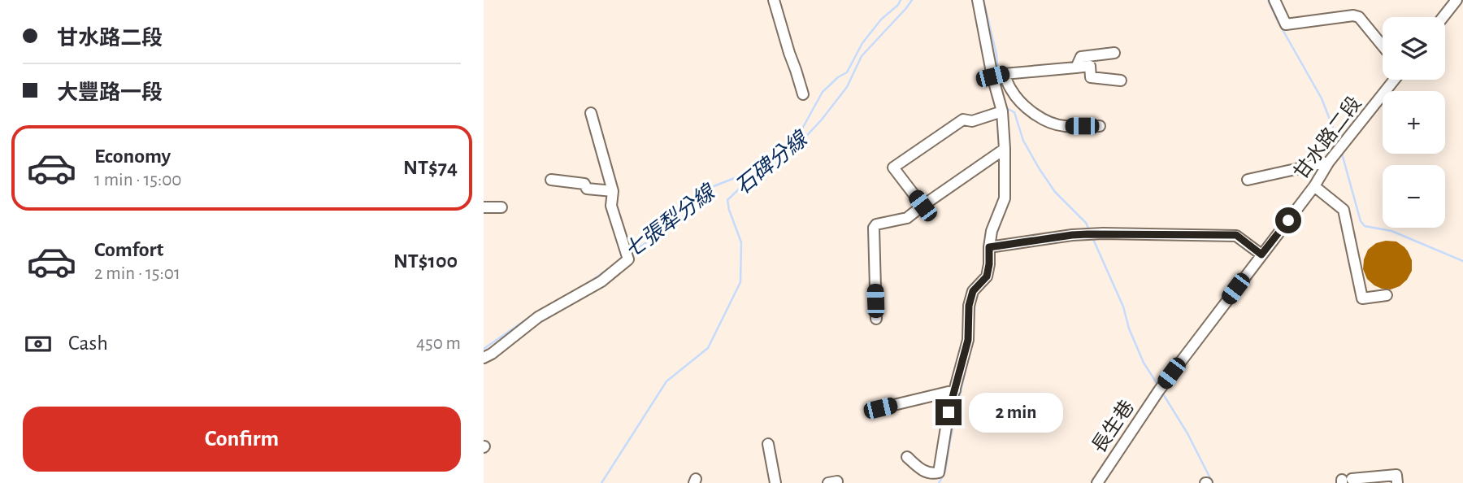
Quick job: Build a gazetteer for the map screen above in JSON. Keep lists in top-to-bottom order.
{
  "streets": {
    "street": ["甘水路二段", "長生巷"]
  },
  "crossings": [
    ["甘水路二段", "長生巷"]
  ],
  "water": ["石碑分線", "七張犁分線"],
  "page": {
    "banner": ["甘水路二段", "大豐路一段"],
    "map_buttons": ["+", "−"],
    "list": [
      {
        "name": "Economy",
        "note": "1 min · 15:00",
        "value": "NT$74"
      },
      {
        "name": "Comfort",
        "note": "2 min · 15:01",
        "value": "NT$100"
      }
    ],
    "pay": ["Cash", "450 m"],
    "bubble": "2 min",
    "buttons": "Confirm"
  }
}
